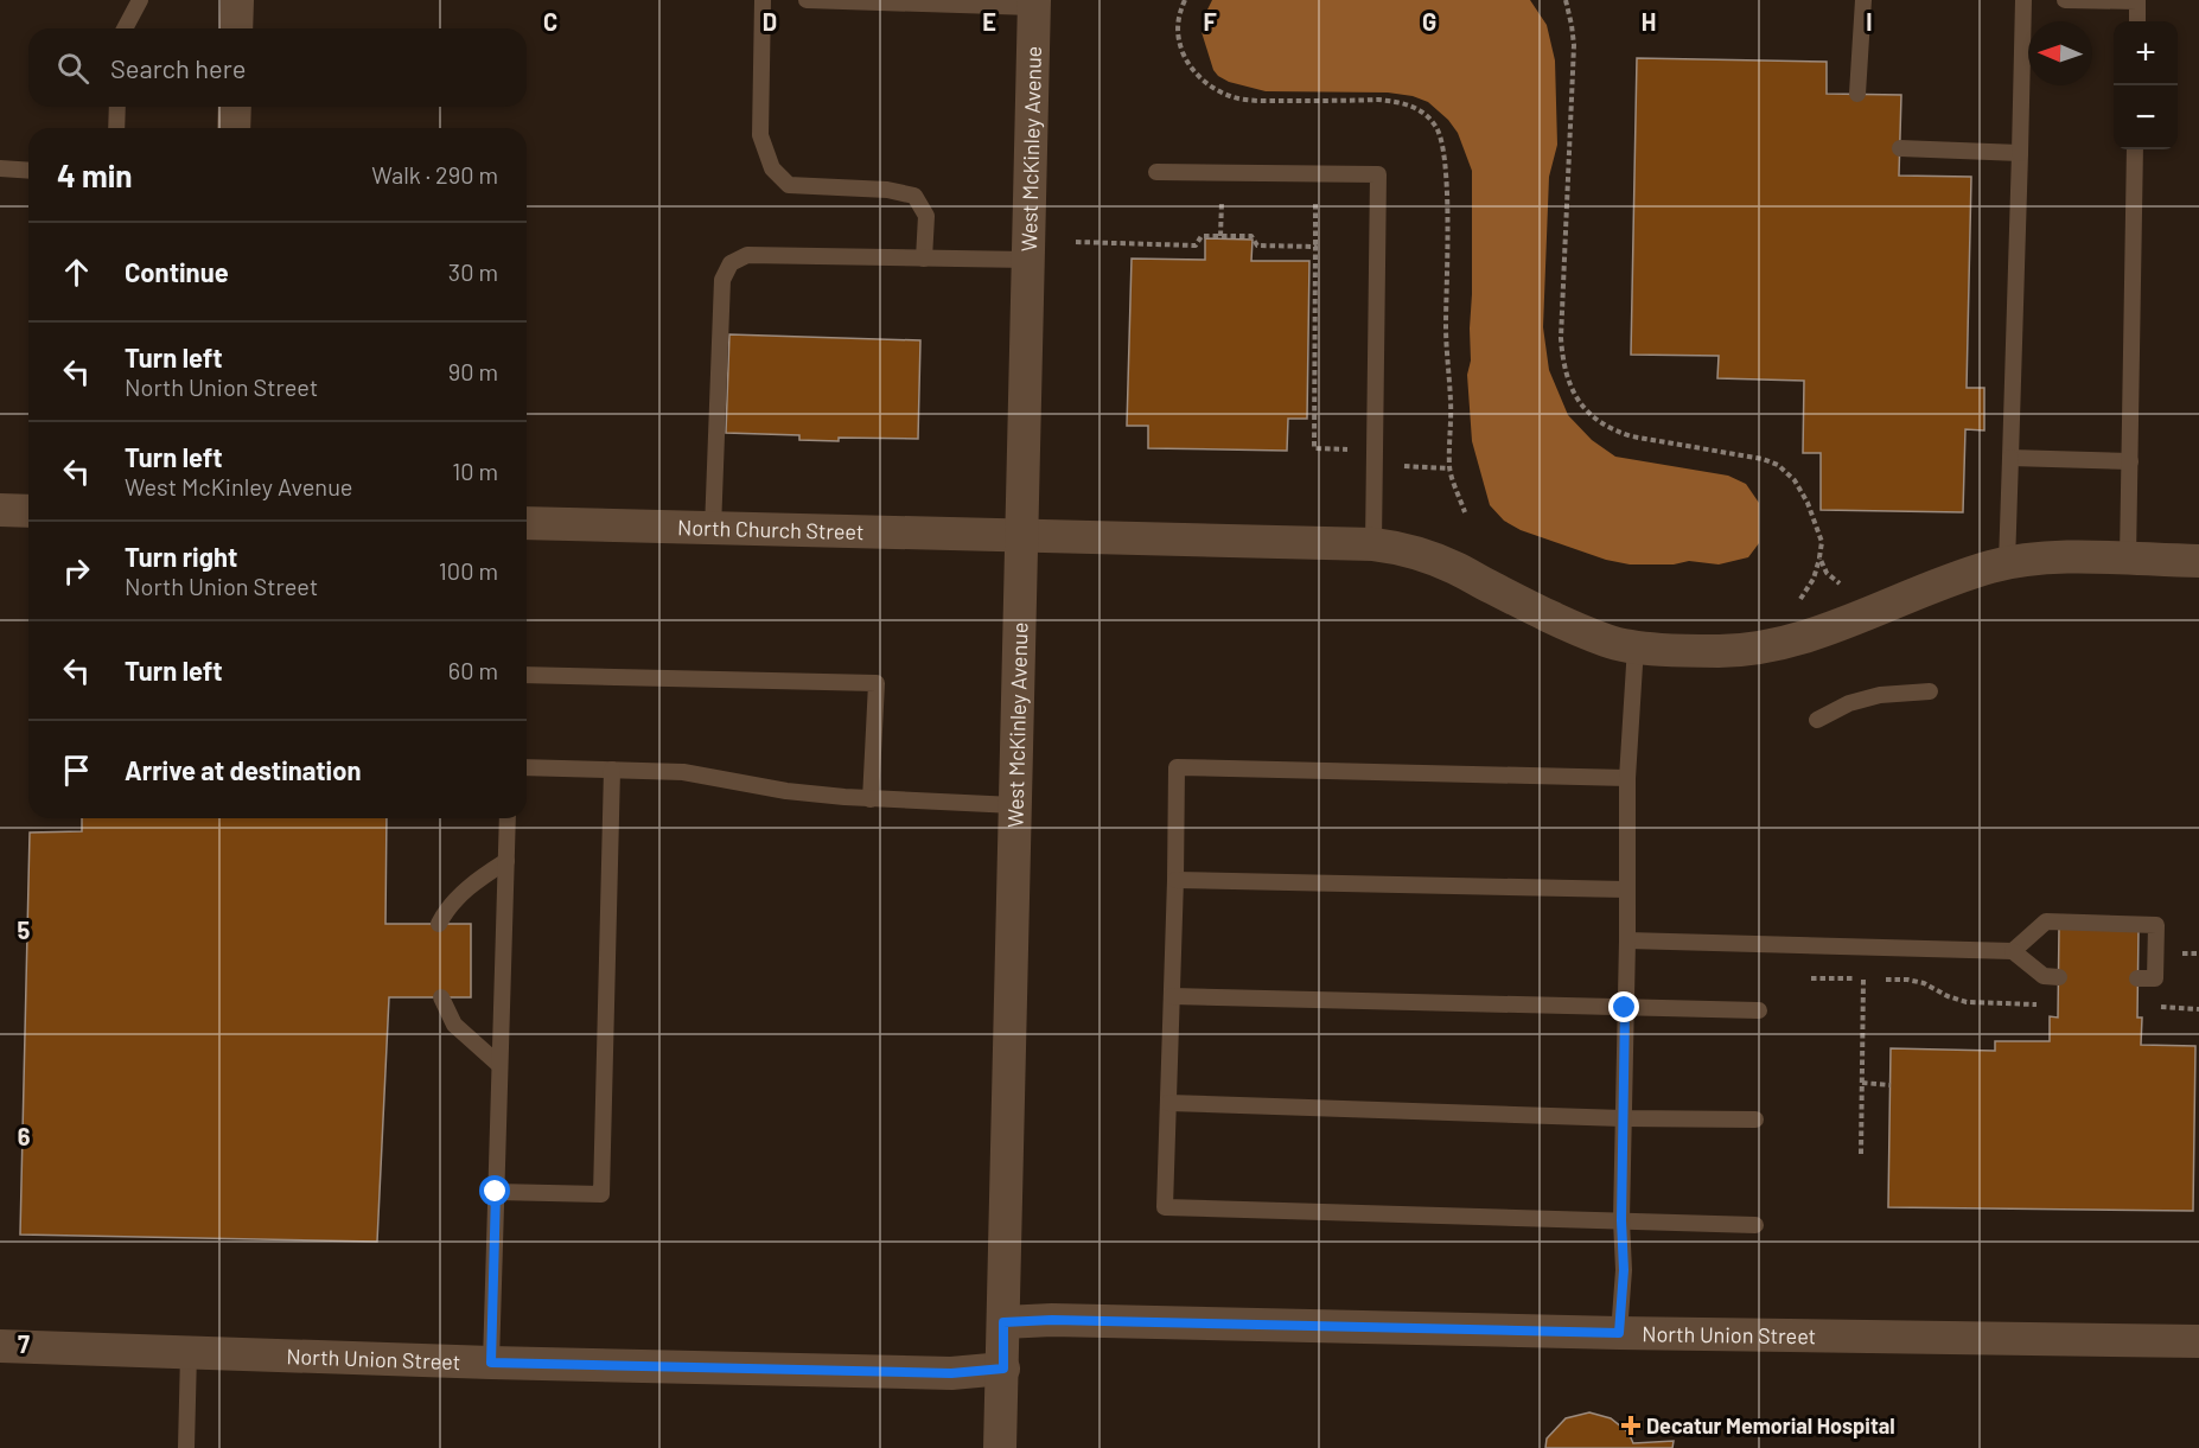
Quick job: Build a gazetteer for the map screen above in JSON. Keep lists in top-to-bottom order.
{
  "streets": {
    "street": ["West McKinley Avenue", "North Church Street", "North Union Street"]
  },
  "crossings": [
    ["West McKinley Avenue", "North Church Street"],
    ["West McKinley Avenue", "North Union Street"]
  ],
  "places": {
    "health": ["Decatur Memorial Hospital"]
  },
  "north": "left",
  "page": {
    "map_buttons": ["+", "−"],
    "search": "Search here",
    "heading": ["4 min", "Walk · 290 m"],
    "list": [
      ["Continue", "30 m"],
      ["Turn left", "North Union Street", "90 m"],
      ["Turn left", "West McKinley Avenue", "10 m"],
      ["Turn right", "North Union Street", "100 m"],
      ["Turn left", "60 m"],
      "Arrive at destination"
    ]
  },
  "grid": {
    "columns": [
      "C",
      "D",
      "E",
      "F",
      "G",
      "H",
      "I"
    ],
    "rows": ["5", "6", "7"]
  }
}
